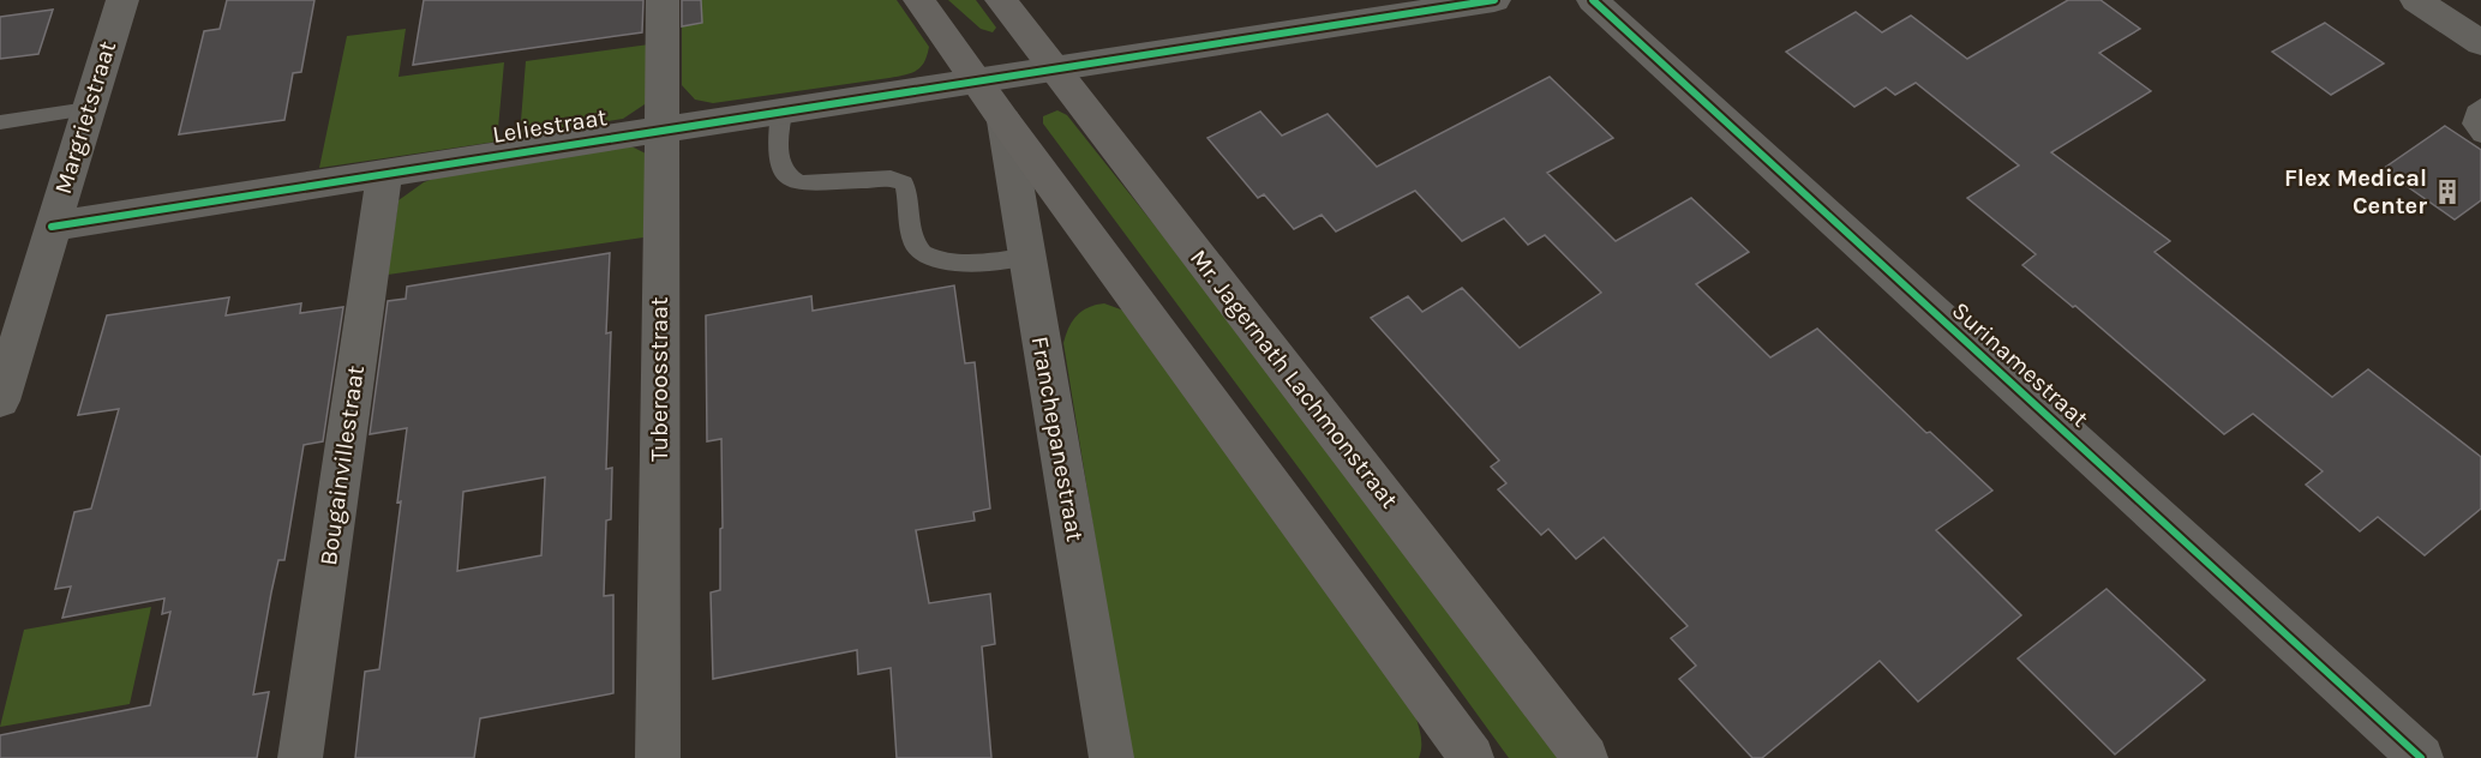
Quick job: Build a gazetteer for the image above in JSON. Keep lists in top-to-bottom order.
{
  "streets": {
    "main road": ["Mr. Jagernath Lachmonstraat"],
    "street": [
      "Margrietstraat",
      "Leliestraat",
      "Surinamestraat",
      "Tuberoosstraat",
      "Franchepanestraat",
      "Bougainvillestraat"
    ]
  },
  "crossings": [
    ["Margrietstraat", "Leliestraat"],
    ["Leliestraat", "Tuberoosstraat"],
    ["Leliestraat", "Mr. Jagernath Lachmonstraat"],
    ["Leliestraat", "Bougainvillestraat"]
  ],
  "places": {
    "building": ["Flex Medical Center"]
  }
}
